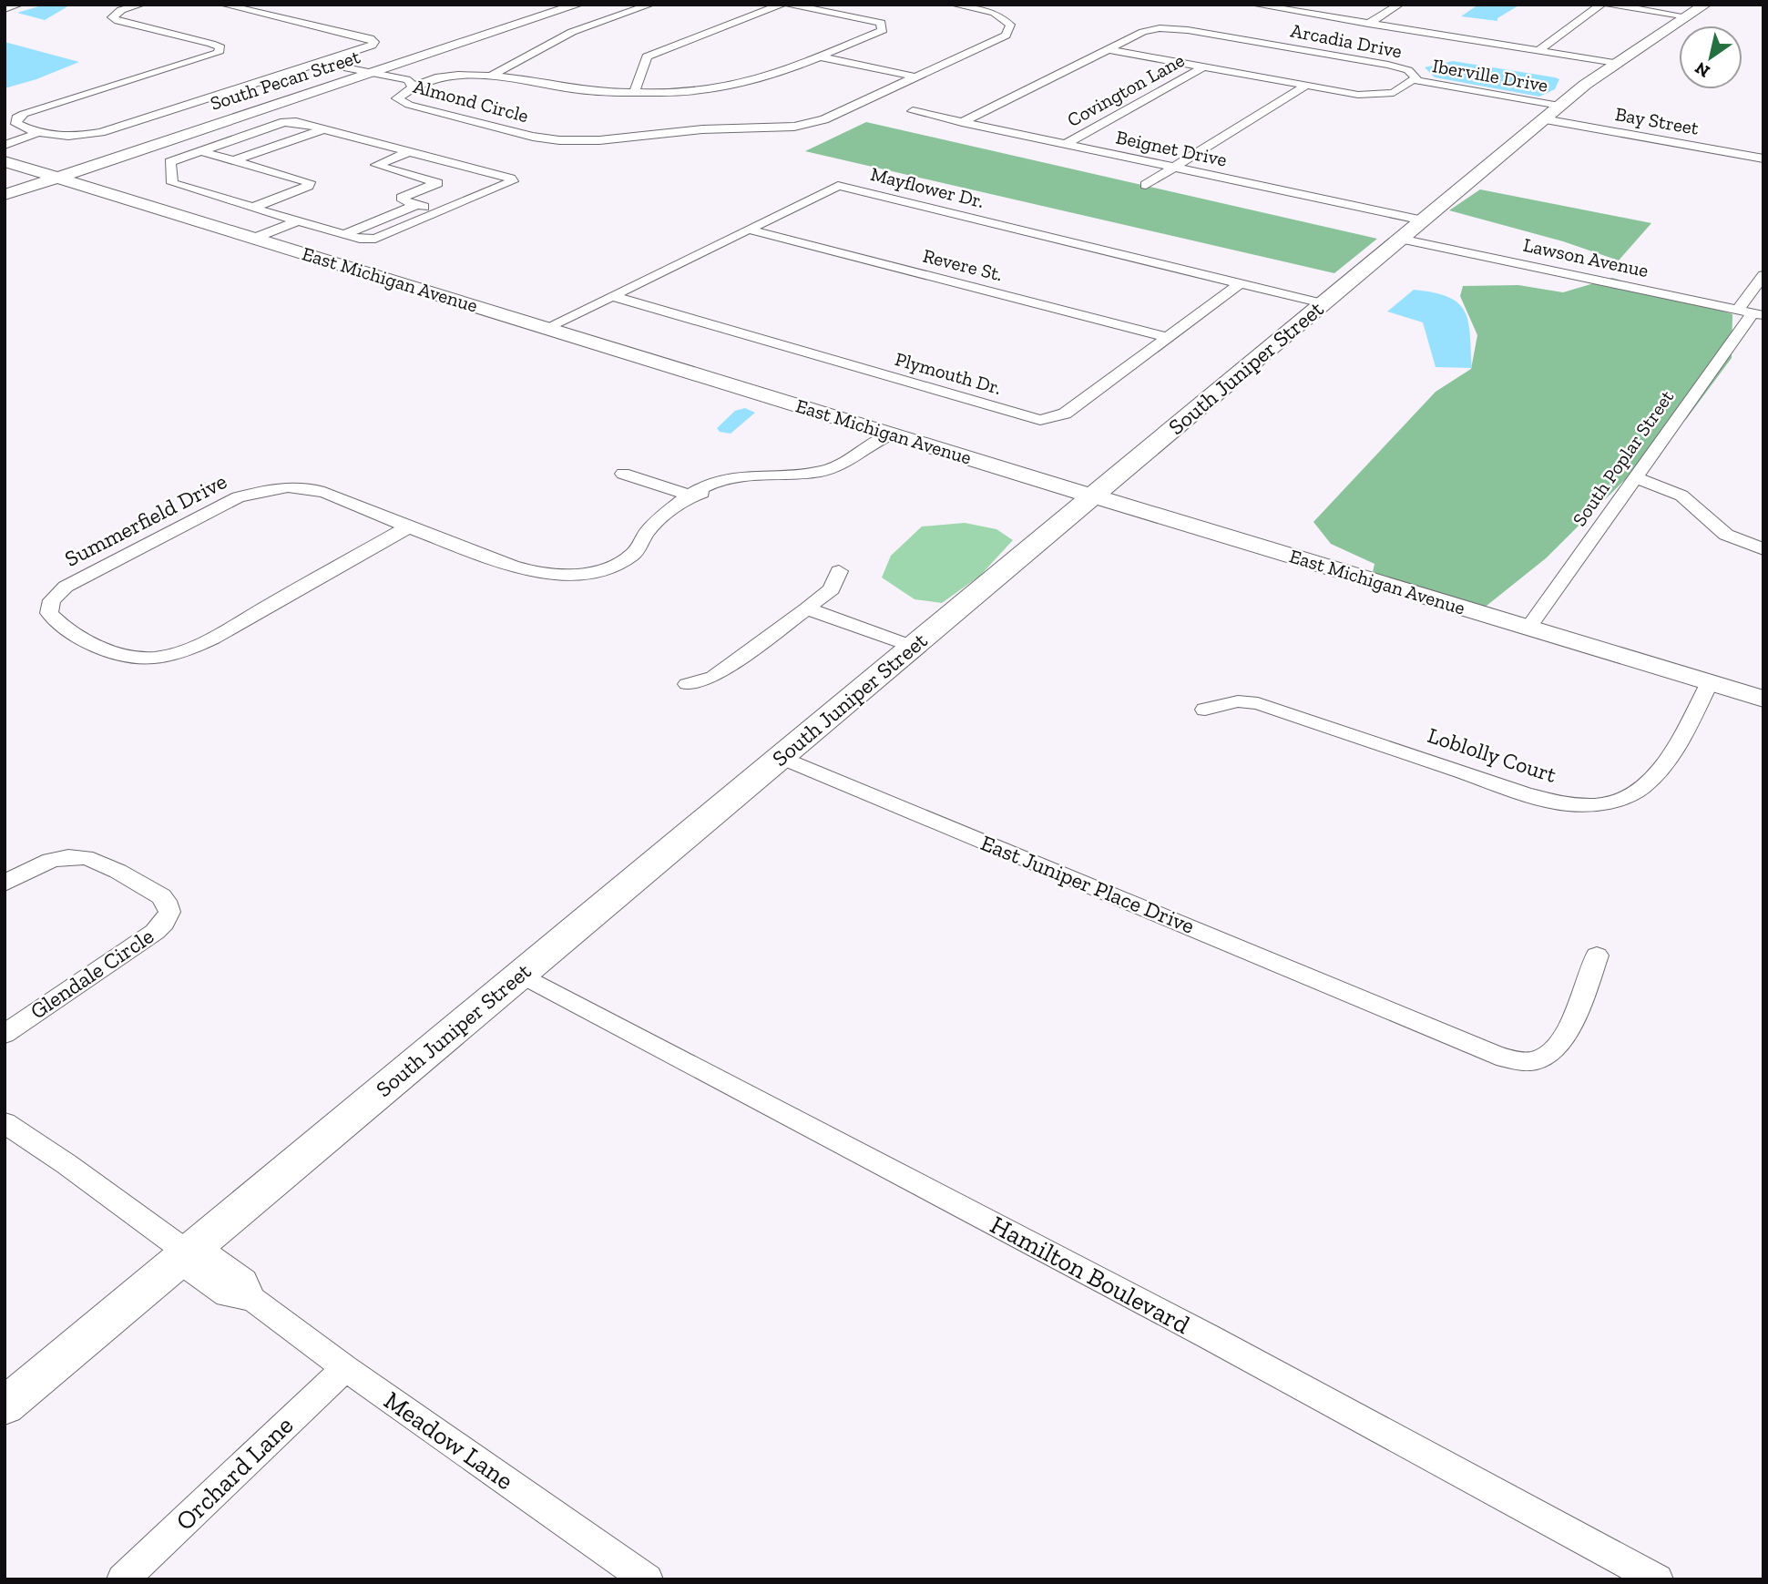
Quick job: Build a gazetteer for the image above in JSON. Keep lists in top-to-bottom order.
{
  "streets": {
    "street": [
      "Arcadia Drive",
      "Iberville Drive",
      "South Pecan Street",
      "Covington Lane",
      "Almond Circle",
      "Bay Street",
      "Beignet Drive",
      "Mayflower Dr.",
      "Lawson Avenue",
      "Revere St.",
      "East Michigan Avenue",
      "South Juniper Street",
      "Plymouth Dr.",
      "South Poplar Street",
      "Summerfield Drive",
      "Loblolly Court",
      "East Juniper Place Drive",
      "Glendale Circle",
      "Hamilton Boulevard",
      "Meadow Lane",
      "Orchard Lane"
    ]
  },
  "crossings": [
    ["Arcadia Drive", "Iberville Drive"],
    ["Arcadia Drive", "Covington Lane"],
    ["Arcadia Drive", "Beignet Drive"],
    ["Iberville Drive", "Bay Street"],
    ["Iberville Drive", "South Juniper Street"],
    ["South Pecan Street", "East Michigan Avenue"],
    ["Covington Lane", "Beignet Drive"],
    ["Bay Street", "South Juniper Street"],
    ["Beignet Drive", "South Juniper Street"],
    ["Mayflower Dr.", "Revere St."],
    ["Mayflower Dr.", "East Michigan Avenue"],
    ["Mayflower Dr.", "South Juniper Street"],
    ["Mayflower Dr.", "Plymouth Dr."],
    ["Lawson Avenue", "South Juniper Street"],
    ["Lawson Avenue", "South Poplar Street"],
    ["Revere St.", "Plymouth Dr."],
    ["East Michigan Avenue", "South Juniper Street"],
    ["East Michigan Avenue", "South Poplar Street"],
    ["East Michigan Avenue", "Summerfield Drive"],
    ["East Michigan Avenue", "Loblolly Court"],
    ["South Juniper Street", "East Juniper Place Drive"],
    ["South Juniper Street", "Hamilton Boulevard"],
    ["South Juniper Street", "Meadow Lane"],
    ["Meadow Lane", "Orchard Lane"]
  ],
  "north": "bottom left"
}
